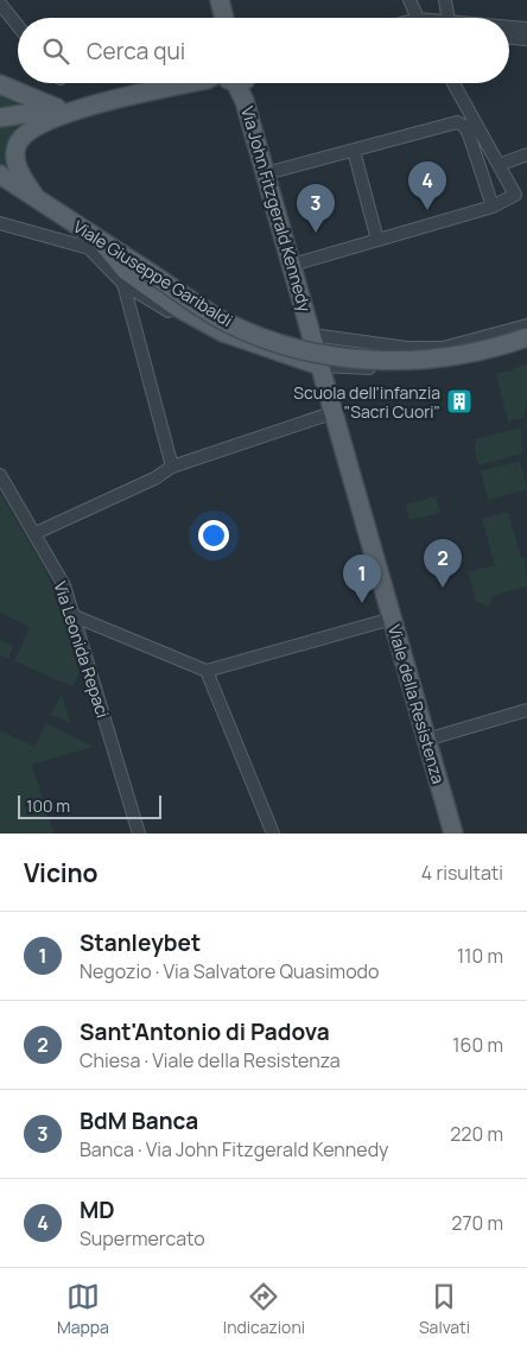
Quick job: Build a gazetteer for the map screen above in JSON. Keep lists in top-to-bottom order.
{
  "streets": {
    "main road": ["Via John Fitzgerald Kennedy", "Viale Giuseppe Garibaldi", "Viale della Resistenza"],
    "street": ["Via Leonida Repaci"]
  },
  "crossings": [
    ["Via John Fitzgerald Kennedy", "Viale della Resistenza"]
  ],
  "places": {
    "building": ["Scuola dell'infanzia \"Sacri Cuori\""]
  },
  "scale_bar": "100 m",
  "page": {
    "search": "Cerca qui",
    "pins": [
      "4",
      "3",
      "2",
      "1"
    ],
    "scale": "100 m",
    "heading": ["Vicino", "4 risultati"],
    "list": [
      {
        "mark": "1",
        "name": "Stanleybet",
        "note": "Negozio · Via Salvatore Quasimodo",
        "value": "110 m"
      },
      {
        "mark": "2",
        "name": "Sant'Antonio di Padova",
        "note": "Chiesa · Viale della Resistenza",
        "value": "160 m"
      },
      {
        "mark": "3",
        "name": "BdM Banca",
        "note": "Banca · Via John Fitzgerald Kennedy",
        "value": "220 m"
      },
      {
        "mark": "4",
        "name": "MD",
        "note": "Supermercato",
        "value": "270 m"
      }
    ],
    "nav": ["Mappa", "Indicazioni", "Salvati"]
  }
}
